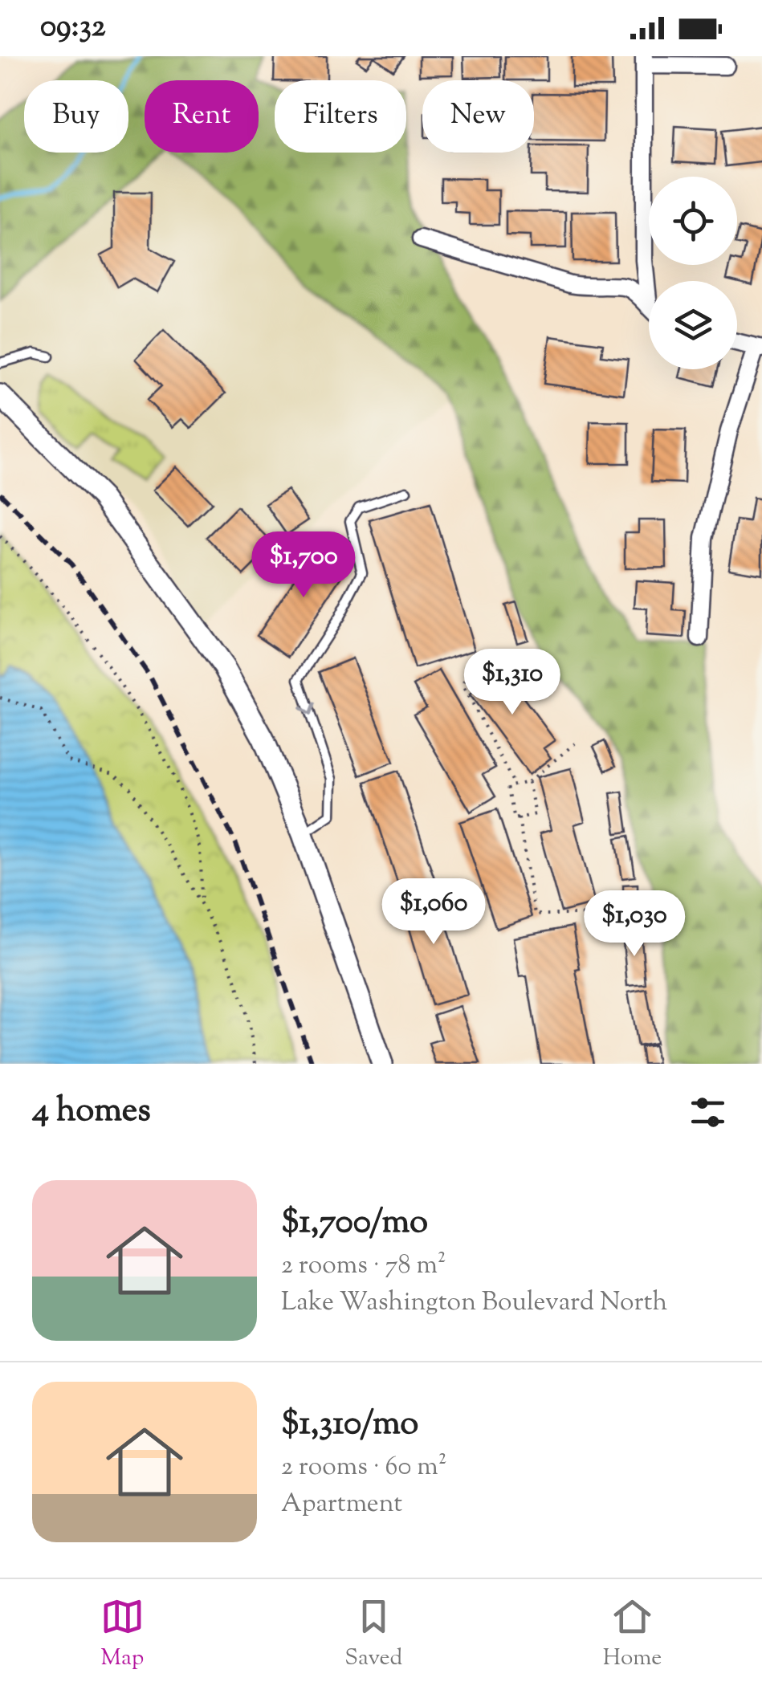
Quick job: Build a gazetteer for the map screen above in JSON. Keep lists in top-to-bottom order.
{
  "page": {
    "status": "09:32",
    "chip": [
      "Buy",
      "Rent",
      "Filters",
      "New"
    ],
    "price": [
      "$1,700",
      "$1,310",
      "$1,060",
      "$1,030"
    ],
    "heading": "4 homes",
    "list": [
      {
        "name": "$1,700/mo",
        "note": "2 rooms · 78 m² · Lake Washington Boulevard North"
      },
      {
        "name": "$1,310/mo",
        "note": "2 rooms · 60 m² · Apartment"
      }
    ],
    "tabs": ["Map", "Saved", "Home"]
  }
}
